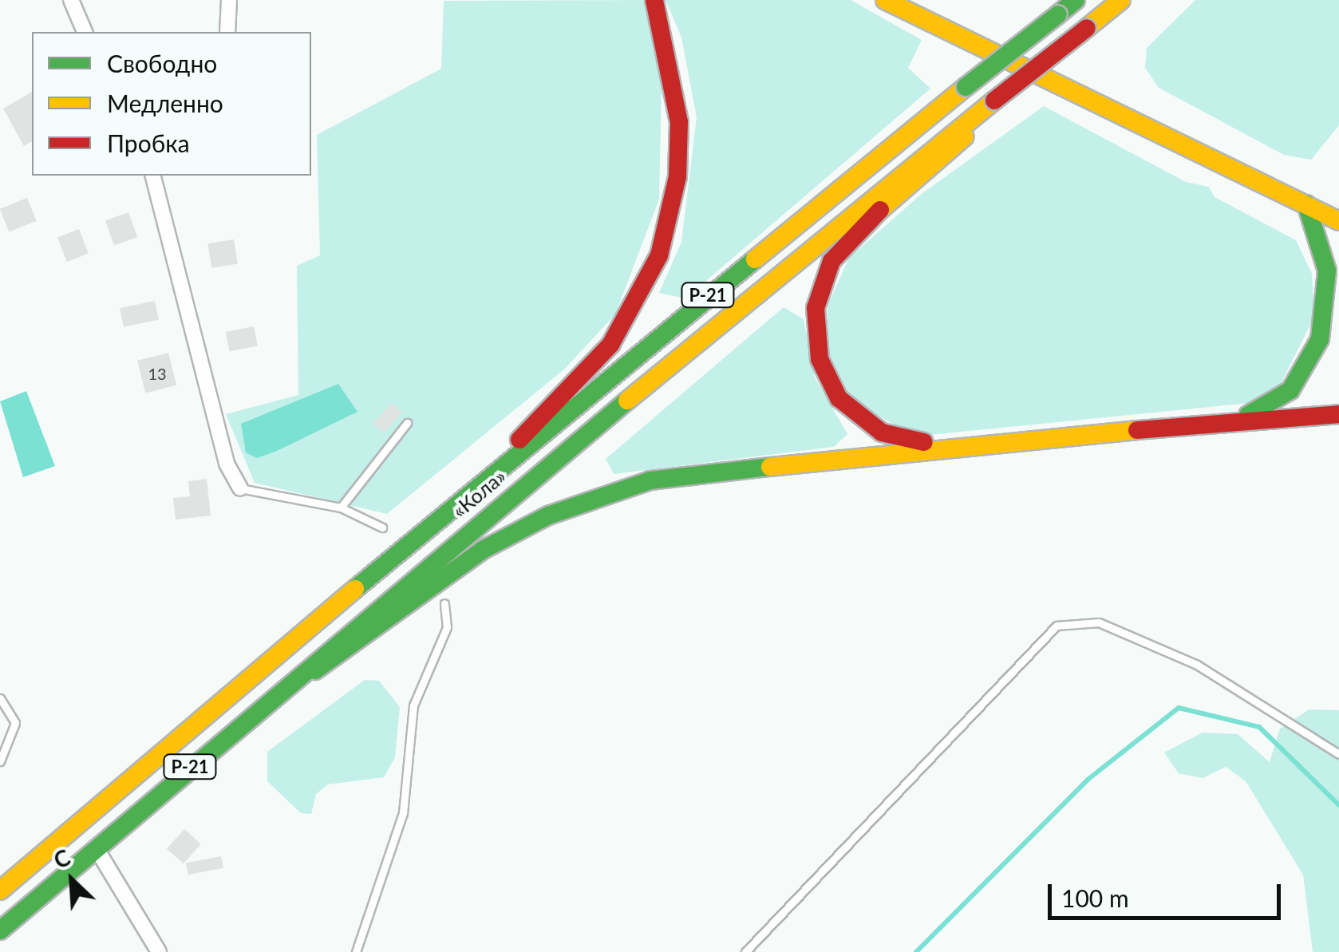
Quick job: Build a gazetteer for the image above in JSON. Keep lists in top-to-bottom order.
{
  "streets": {
    "main road": ["Р-21", "«Кола»"]
  },
  "crossings": [
    ["Р-21", "«Кола»"]
  ],
  "house_numbers": ["13"],
  "legend": ["Свободно", "Медленно", "Пробка"],
  "scale_bar": "100 m",
  "north": "top left"
}
